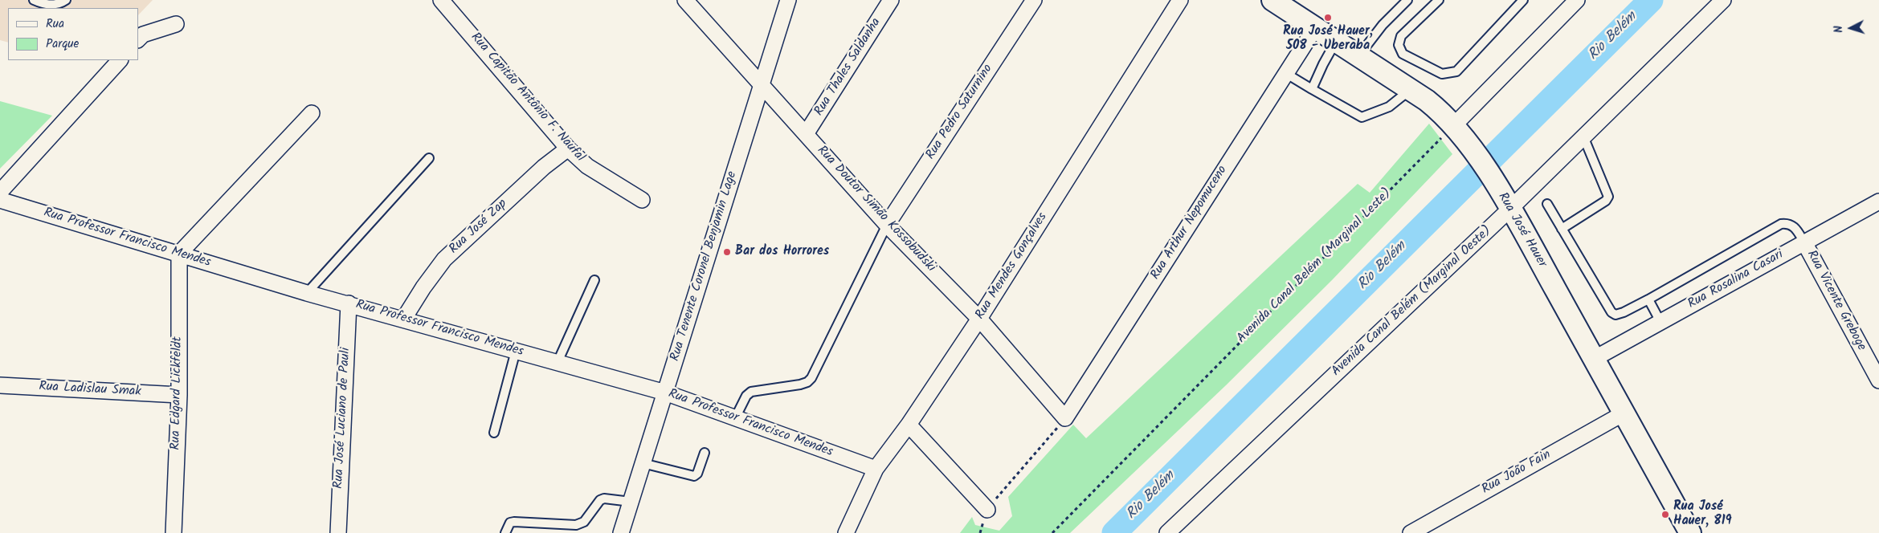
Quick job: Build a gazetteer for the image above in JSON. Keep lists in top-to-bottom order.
{
  "streets": {
    "main road": ["Rua José Hauer"],
    "street": [
      "Rua Thales Saldanha",
      "Rua Capitão Antônio F. Naufal",
      "Rua Pedro Saturnino",
      "Rua Doutor Simão Kossobudski",
      "Rua Arthur Nepomuceno",
      "Rua José Zap",
      "Rua Professor Francisco Mendes",
      "Rua Tenente Coronel Benjamin Lage",
      "Rua Mendes Gonçalves",
      "Rua Rosalina Casari",
      "Rua Vicente Greboge",
      "Avenida Canal Belém (Marginal Oeste)",
      "Rua Ladislau Smak",
      "Rua Edgard Lickfeldt",
      "Rua José Luciano de Pauli",
      "Rua João Fain"
    ],
    "path": ["Avenida Canal Belém (Marginal Leste)"]
  },
  "crossings": [
    ["Rua Thales Saldanha", "Rua Doutor Simão Kossobudski"],
    ["Rua Capitão Antônio F. Naufal", "Rua José Zap"],
    ["Rua Pedro Saturnino", "Rua Doutor Simão Kossobudski"],
    ["Rua Doutor Simão Kossobudski", "Rua Arthur Nepomuceno"],
    ["Rua Doutor Simão Kossobudski", "Rua Tenente Coronel Benjamin Lage"],
    ["Rua Doutor Simão Kossobudski", "Rua Mendes Gonçalves"],
    ["Rua Arthur Nepomuceno", "Rua José Hauer"],
    ["Rua José Zap", "Rua Professor Francisco Mendes"],
    ["Rua José Hauer", "Avenida Canal Belém (Marginal Leste)"],
    ["Rua José Hauer", "Rua Rosalina Casari"],
    ["Rua José Hauer", "Avenida Canal Belém (Marginal Oeste)"],
    ["Rua José Hauer", "Rua João Fain"],
    ["Rua Professor Francisco Mendes", "Rua Tenente Coronel Benjamin Lage"],
    ["Rua Professor Francisco Mendes", "Rua Mendes Gonçalves"],
    ["Rua Professor Francisco Mendes", "Rua Edgard Lickfeldt"],
    ["Rua Professor Francisco Mendes", "Rua José Luciano de Pauli"],
    ["Rua Rosalina Casari", "Rua Vicente Greboge"],
    ["Rua Ladislau Smak", "Rua Edgard Lickfeldt"]
  ],
  "water": ["Rio Belém"],
  "places": ["Rua José Hauer, 508 - Uberaba", "Bar dos Horrores", "Rua José Hauer, 819"],
  "legend": ["Rua", "Parque"],
  "north": "left"
}
